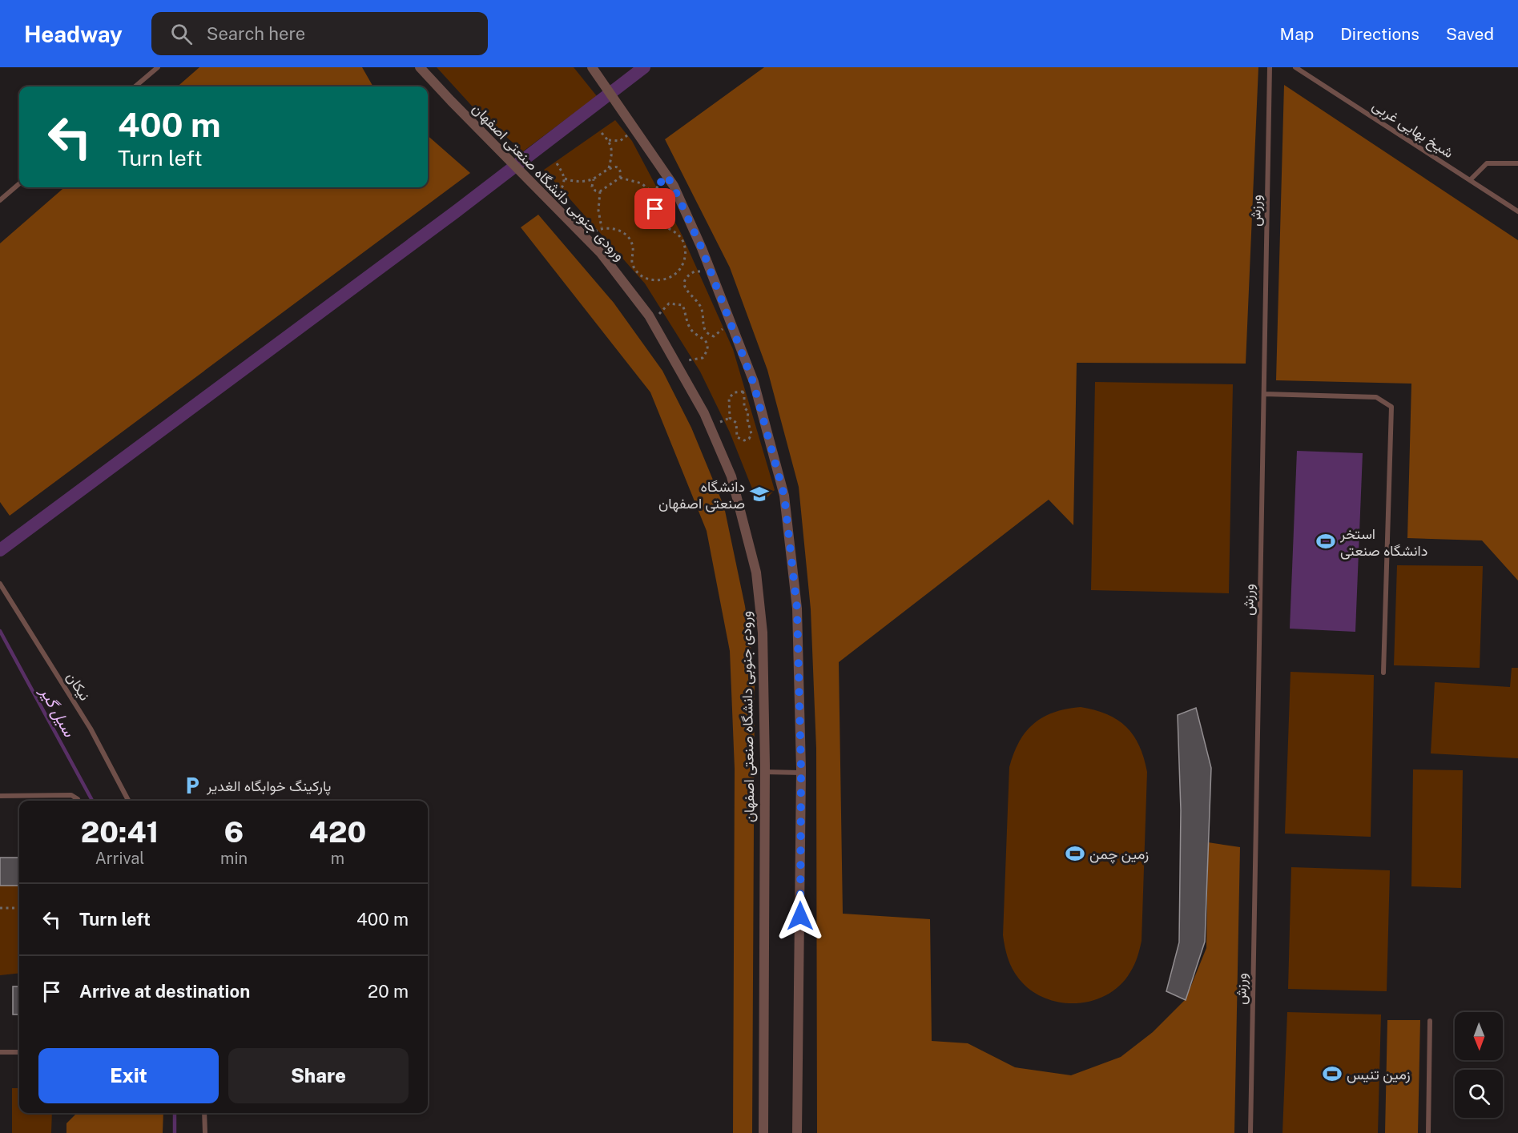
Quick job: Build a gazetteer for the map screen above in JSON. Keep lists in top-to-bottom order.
{
  "streets": {
    "street": ["ورودی جنوبی دانشگاه صنعتی اصفهان"],
    "lane": ["شیخ بهایی غربی", "ورزش", "نیکان"]
  },
  "water": ["سیل گیر"],
  "places": {
    "school or university": ["دانشگاه صنعتی اصفهان"],
    "sports": ["استخر دانشگاه صنعتی", "زمین چمن", "زمین تنیس"],
    "parking": ["پارکینگ خوابگاه الغدیر"]
  },
  "north": "bottom",
  "page": {
    "header": "Headway",
    "search": "Search here",
    "nav": ["Map", "Directions", "Saved"],
    "turn": ["400 m", "Turn left"],
    "eta": [
      "20:41",
      "Arrival",
      "6",
      "min",
      "420",
      "m"
    ],
    "list": [
      {
        "name": "Turn left",
        "value": "400 m"
      },
      {
        "name": "Arrive at destination",
        "value": "20 m"
      }
    ],
    "buttons": ["Exit", "Share"]
  }
}
